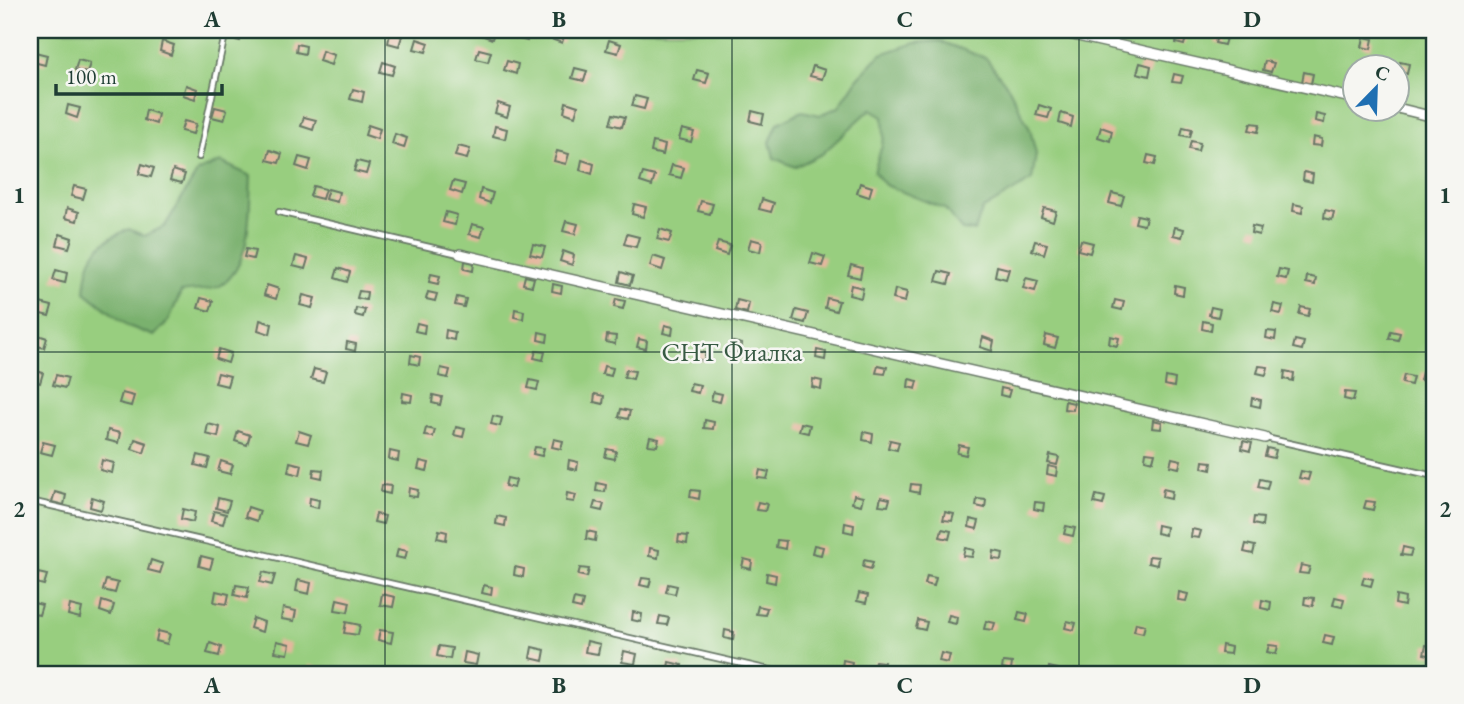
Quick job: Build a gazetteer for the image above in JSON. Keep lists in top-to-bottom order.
{
  "parks": ["СНТ Фиалка"],
  "scale_bar": "100 m",
  "north": "top right",
  "grid": {
    "columns": [
      "A",
      "B",
      "C",
      "D"
    ],
    "rows": ["1", "2"]
  }
}
